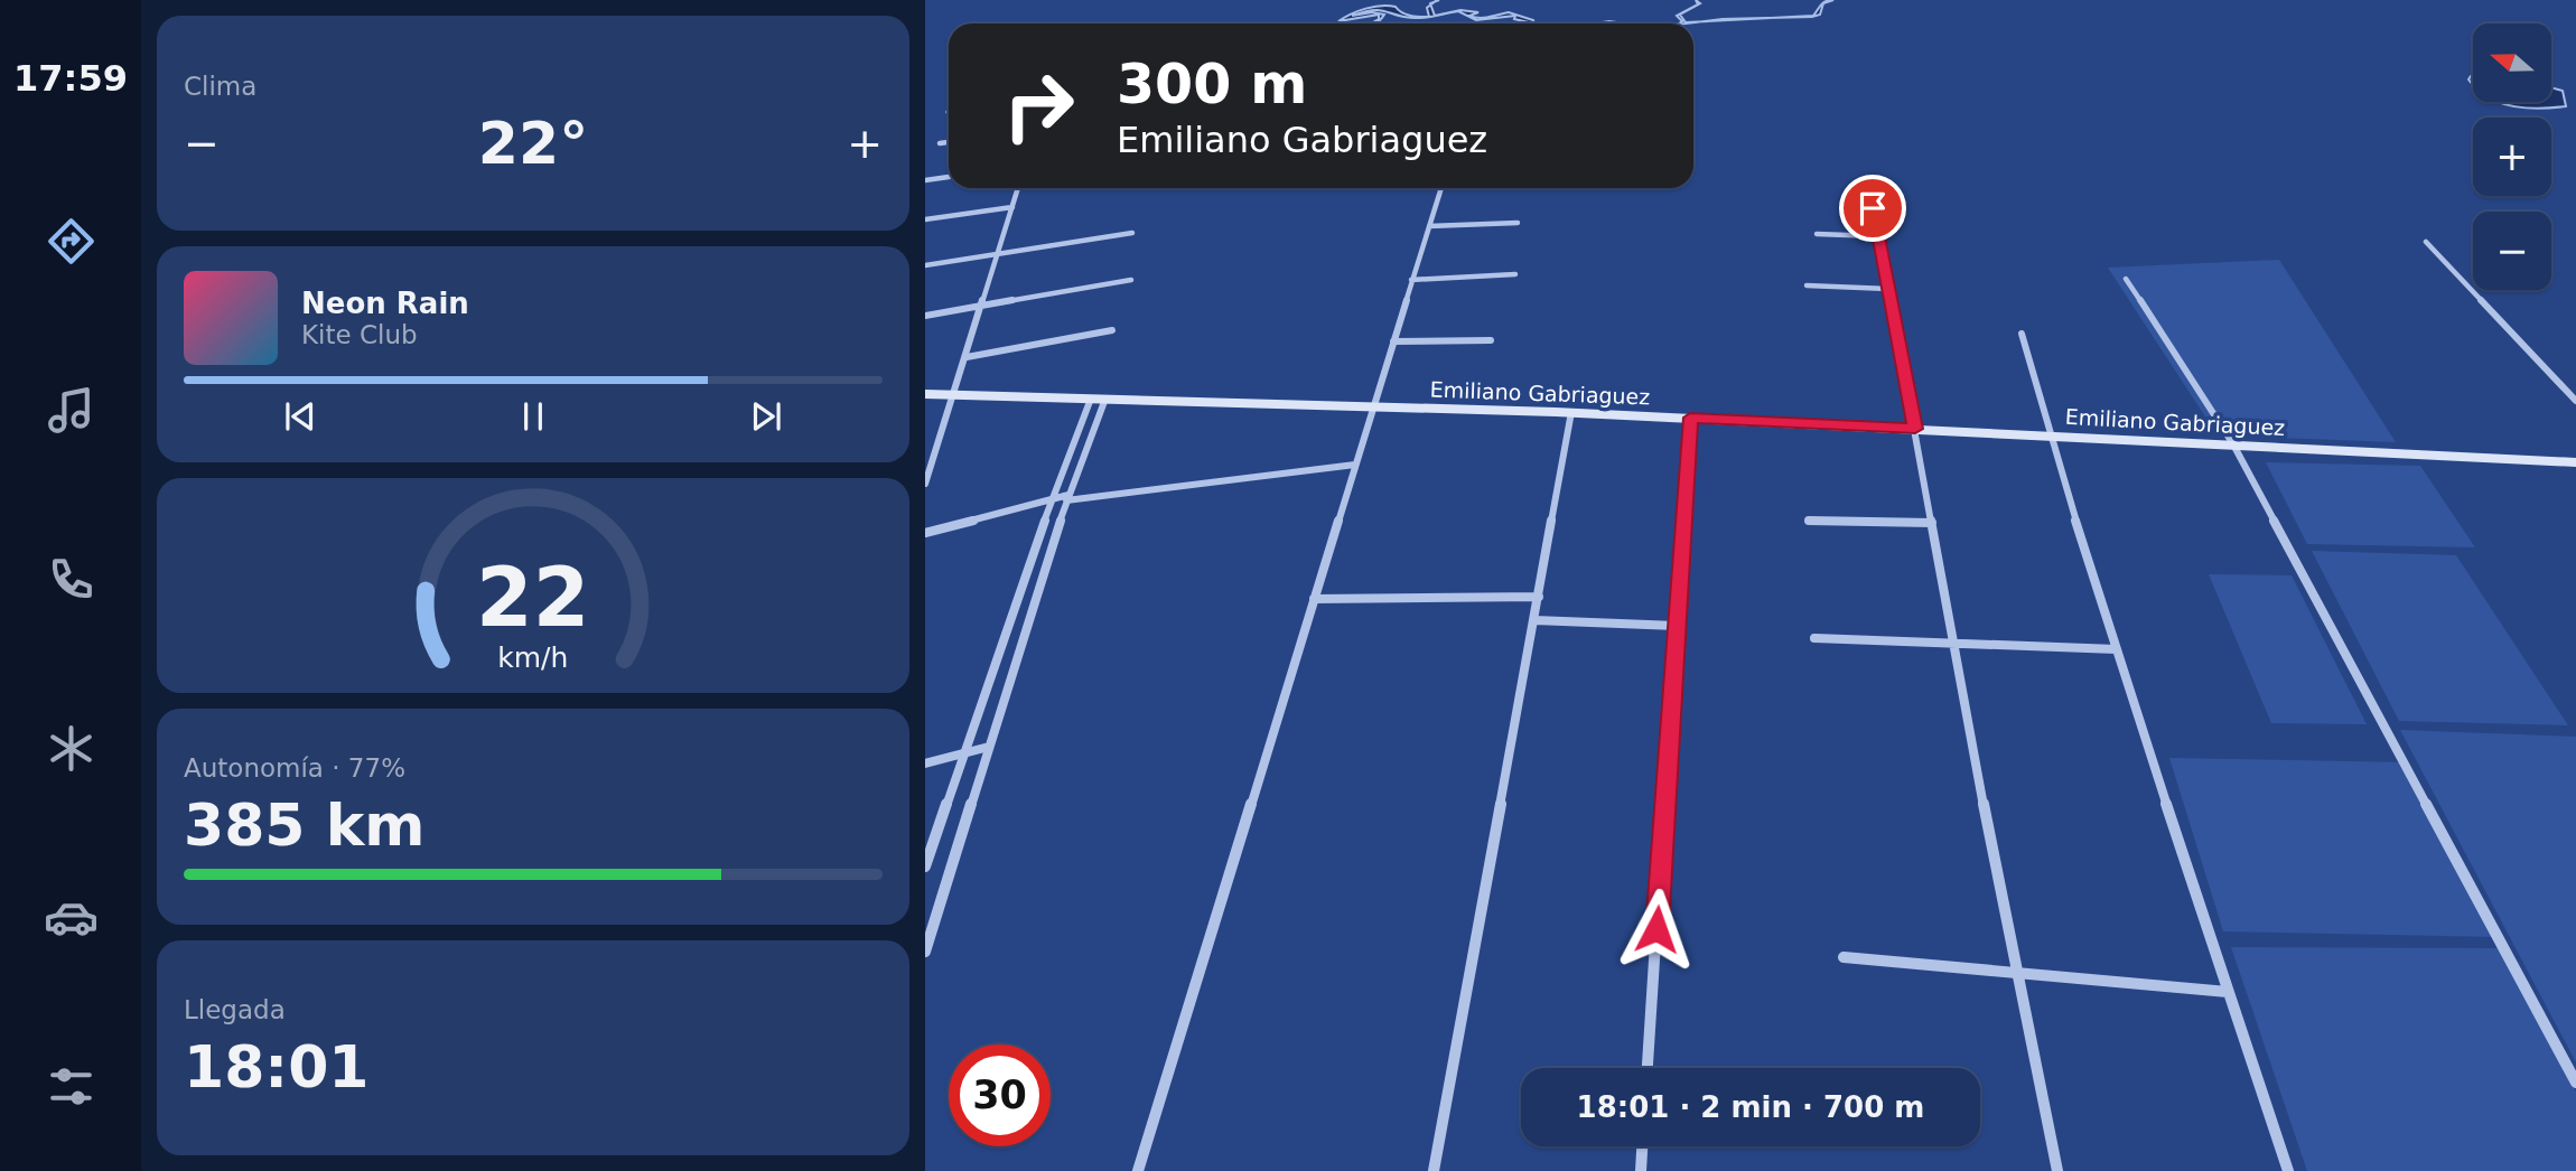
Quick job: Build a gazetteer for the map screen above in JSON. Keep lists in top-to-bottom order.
{
  "streets": {
    "main road": ["Emiliano Gabriaguez"]
  },
  "north": "left",
  "page": {
    "tabs": "17:59",
    "tile": [
      "Clima",
      ["Autonomía · 77%", "385 km"],
      ["Llegada", "18:01"]
    ],
    "map_buttons": ["+", "−"],
    "turn": ["300 m", "Emiliano Gabriaguez"],
    "heat": ["−", "22°", "+"],
    "song": ["Neon Rain", "Kite Club"],
    "limit": "30",
    "trip": "18:01 · 2 min · 700 m",
    "gauge": ["22", "km/h"]
  }
}
